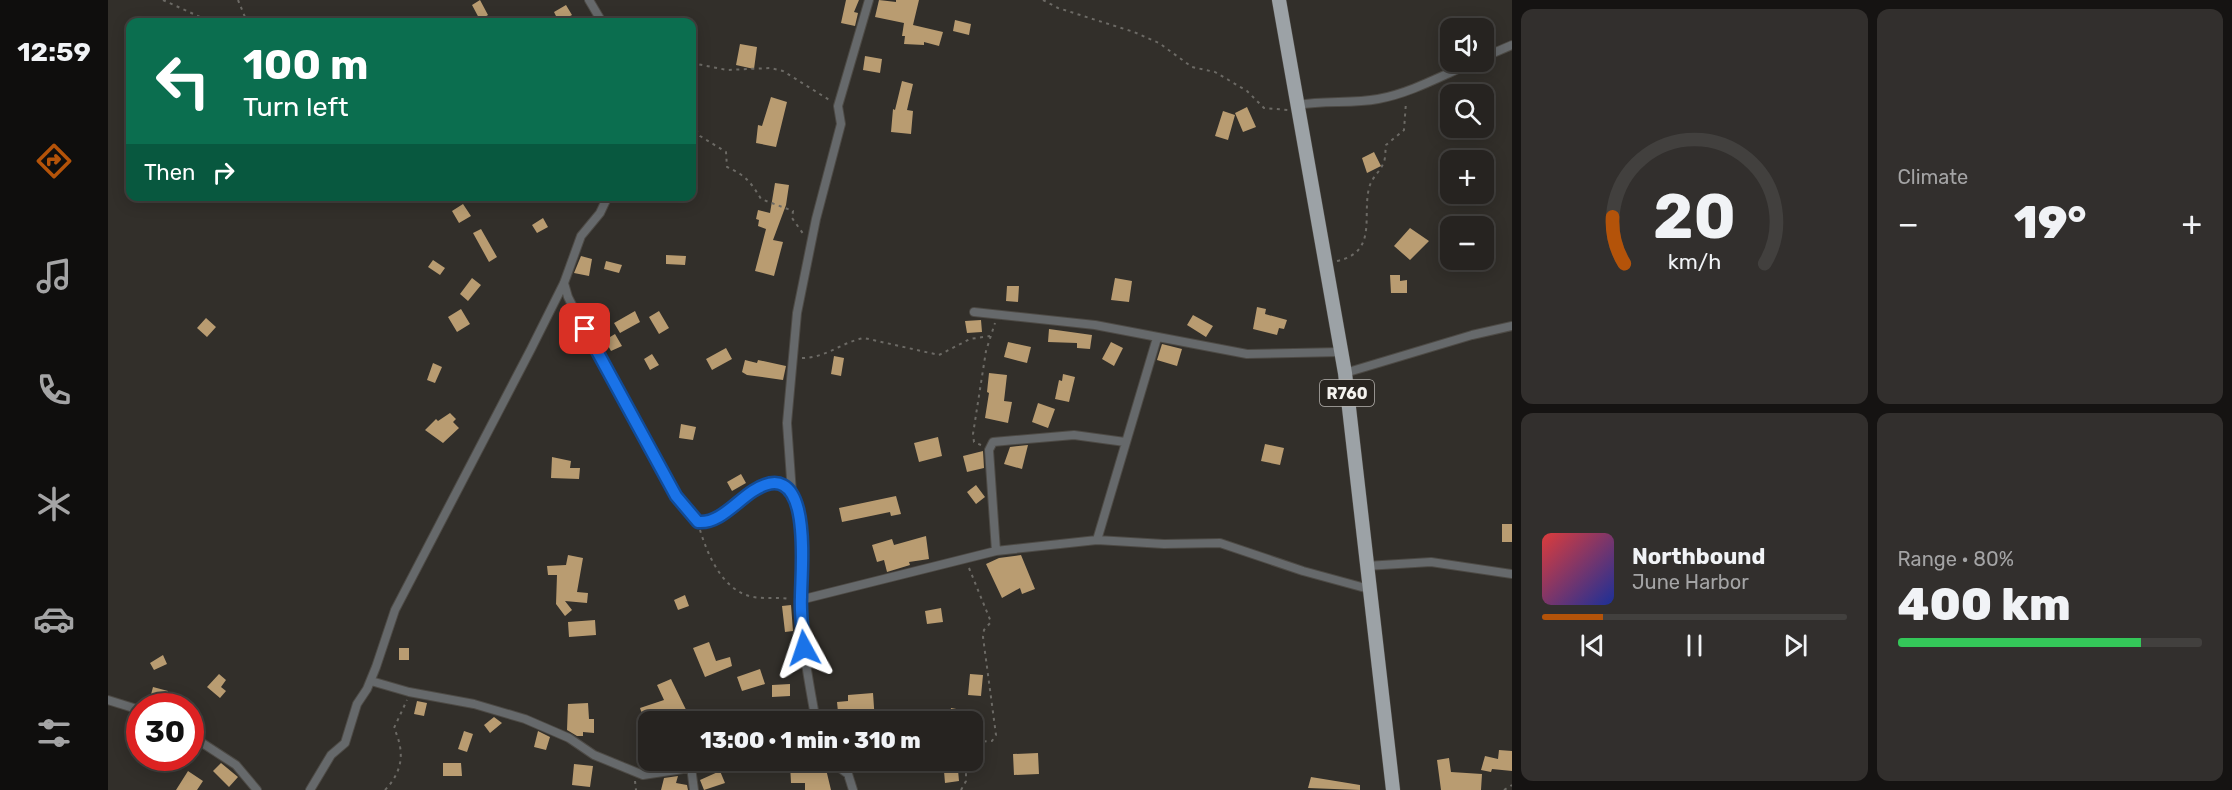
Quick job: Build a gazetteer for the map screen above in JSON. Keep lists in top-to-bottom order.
{
  "streets": {
    "main road": ["R760"]
  },
  "page": {
    "tabs": "12:59",
    "tile": [
      "Climate",
      ["Range · 80%", "400 km"]
    ],
    "map_buttons": ["+", "−"],
    "turn": ["100 m", "Turn left"],
    "then": "Then",
    "heat": ["−", "19°", "+"],
    "song": ["Northbound", "June Harbor"],
    "limit": "30",
    "trip": "13:00 · 1 min · 310 m",
    "gauge": ["20", "km/h"]
  }
}
